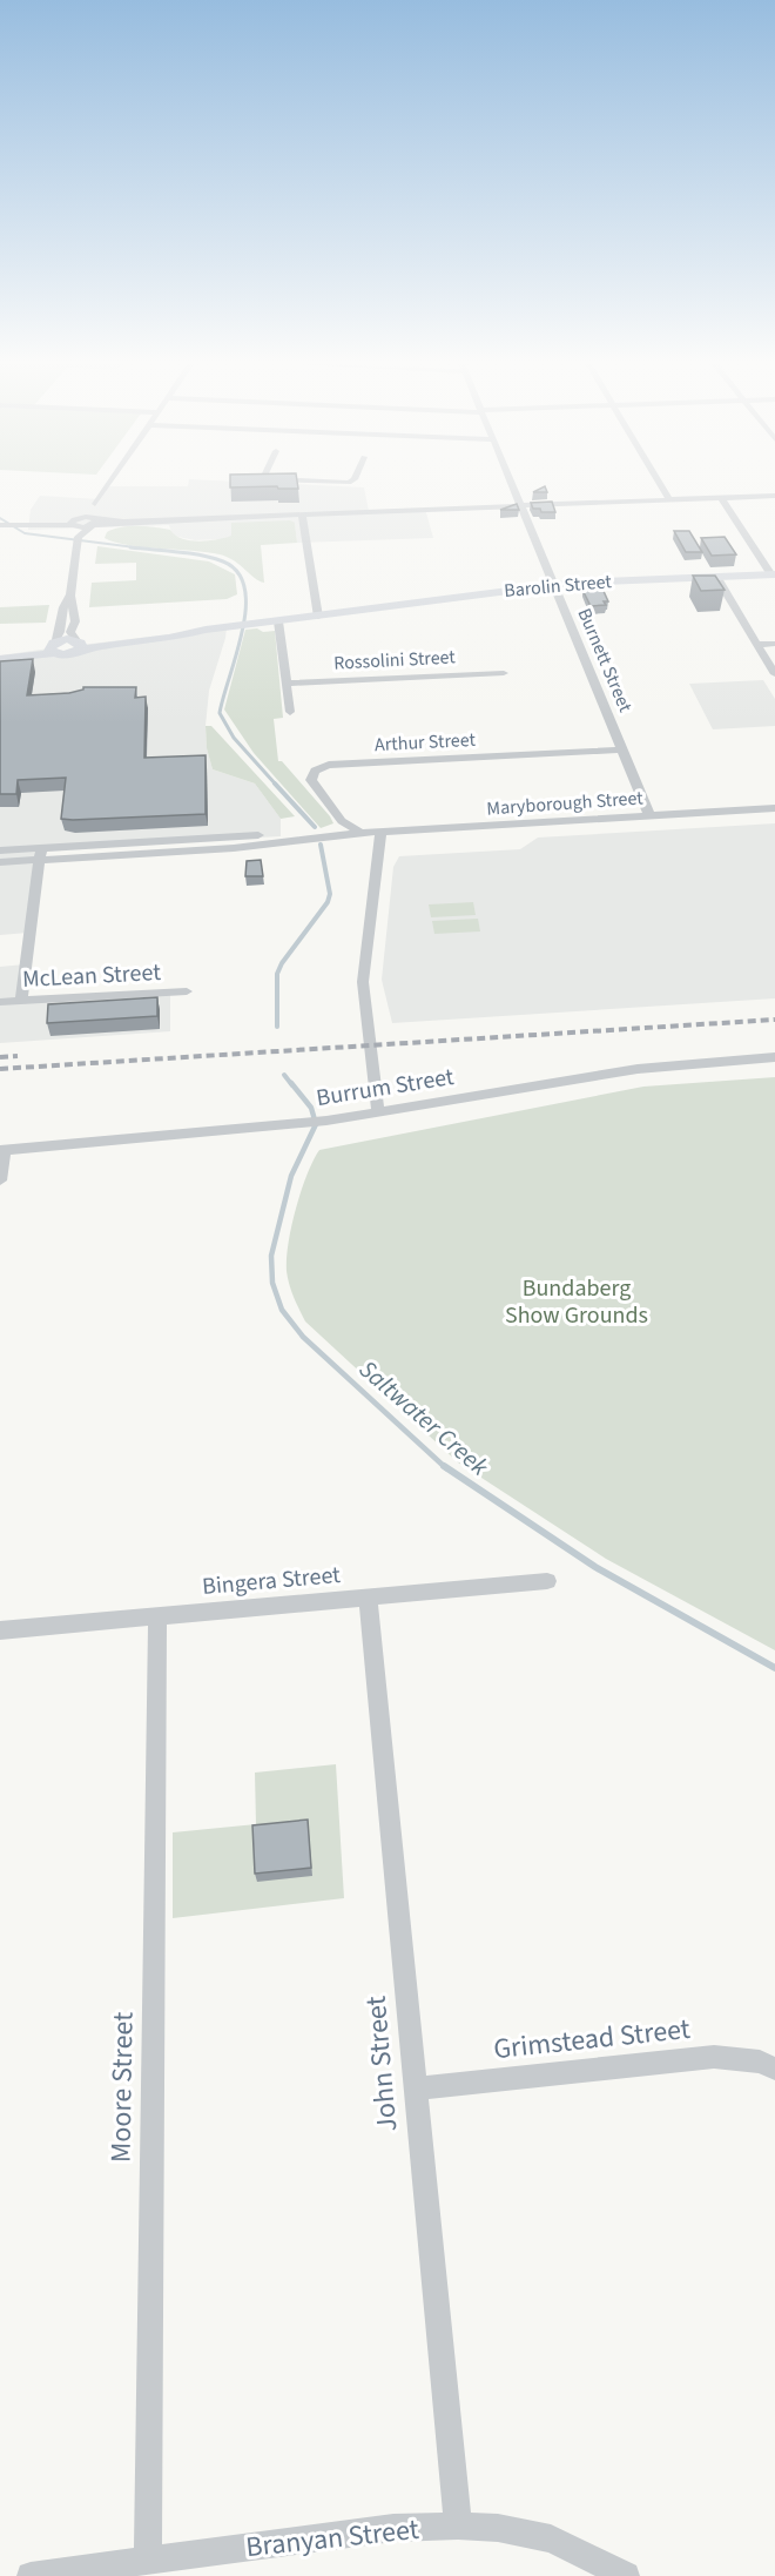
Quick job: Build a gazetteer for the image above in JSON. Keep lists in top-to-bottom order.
{
  "streets": {
    "main road": ["Barolin Street"],
    "street": [
      "Rossolini Street",
      "Burnett Street",
      "Arthur Street",
      "Maryborough Street",
      "McLean Street",
      "Burrum Street",
      "Bingera Street",
      "Grimstead Street",
      "John Street",
      "Moore Street",
      "Branyan Street"
    ]
  },
  "crossings": [
    ["Barolin Street", "Burnett Street"],
    ["Burnett Street", "Arthur Street"],
    ["Burnett Street", "Maryborough Street"],
    ["Arthur Street", "Maryborough Street"],
    ["Bingera Street", "John Street"],
    ["Bingera Street", "Moore Street"],
    ["Grimstead Street", "John Street"],
    ["John Street", "Branyan Street"],
    ["Moore Street", "Branyan Street"]
  ],
  "water": ["Saltwater Creek"],
  "parks": ["Bundaberg Show Grounds"]
}
